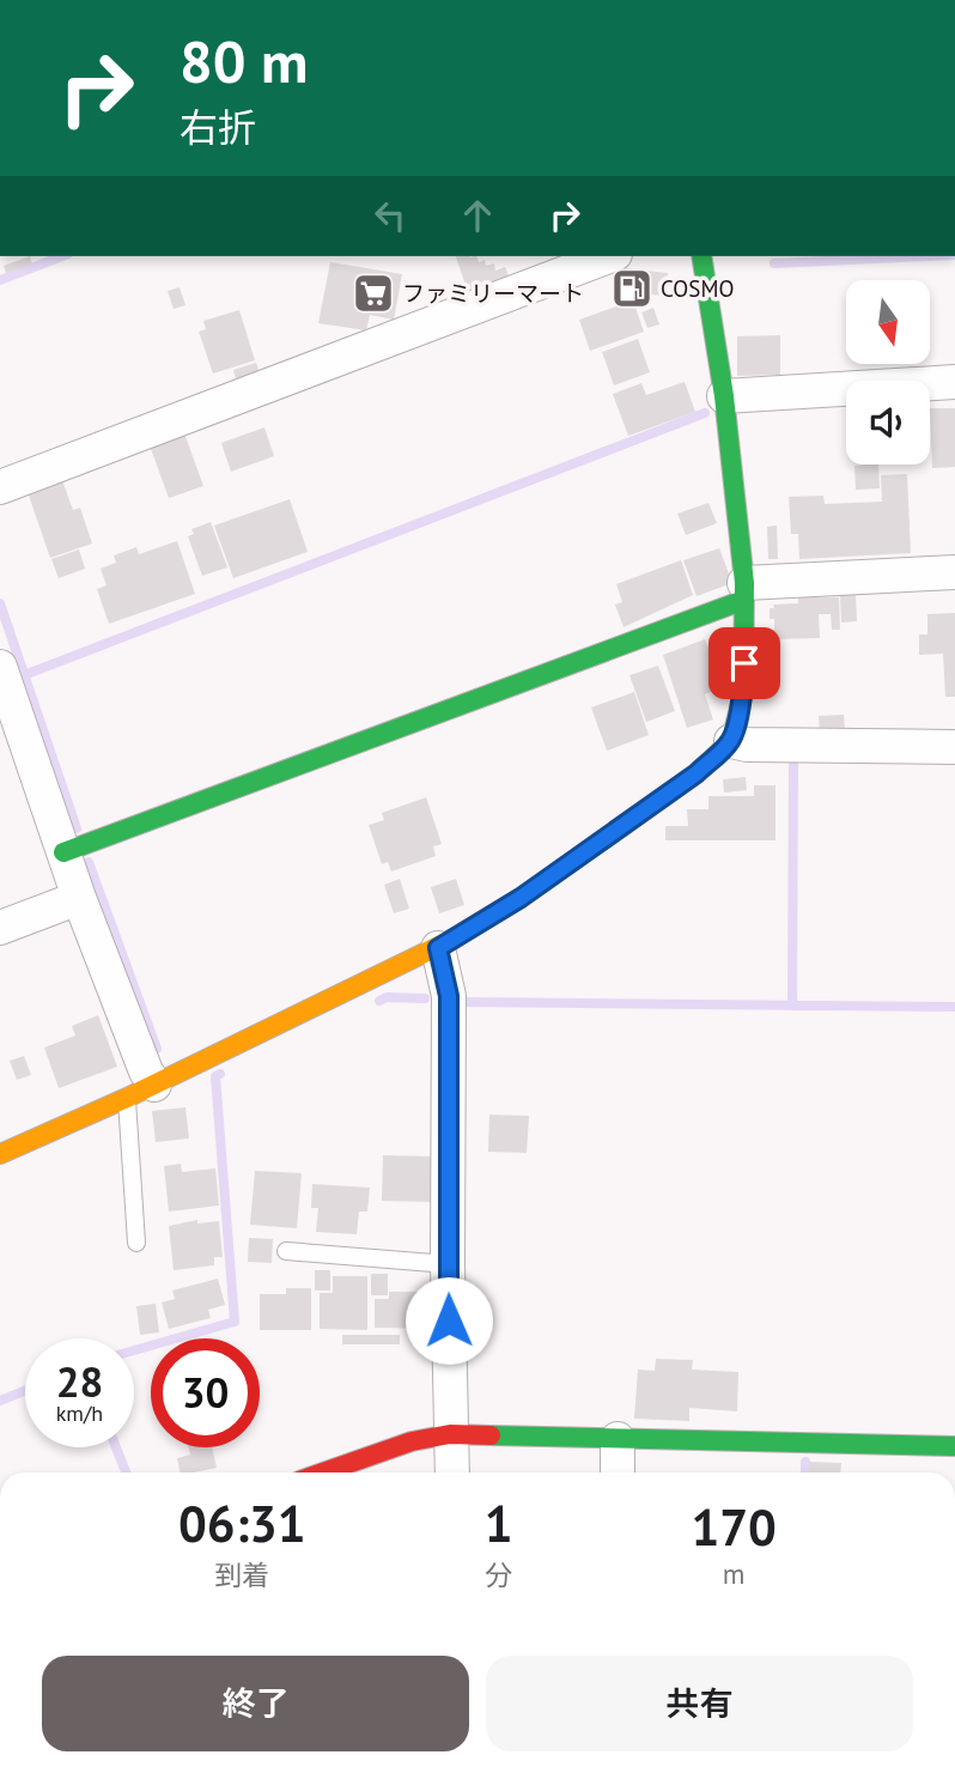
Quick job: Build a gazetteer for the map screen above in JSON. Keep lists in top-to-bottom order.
{
  "places": {
    "fuel station": ["COSMO"],
    "supermarket": ["ファミリーマート"]
  },
  "north": "bottom",
  "page": {
    "turn": ["80 m", "右折"],
    "speed": "28 km/h",
    "limit": "30",
    "eta": [
      "06:31",
      "到着",
      "1",
      "分",
      "170",
      "m"
    ],
    "buttons": ["終了", "共有"]
  }
}
